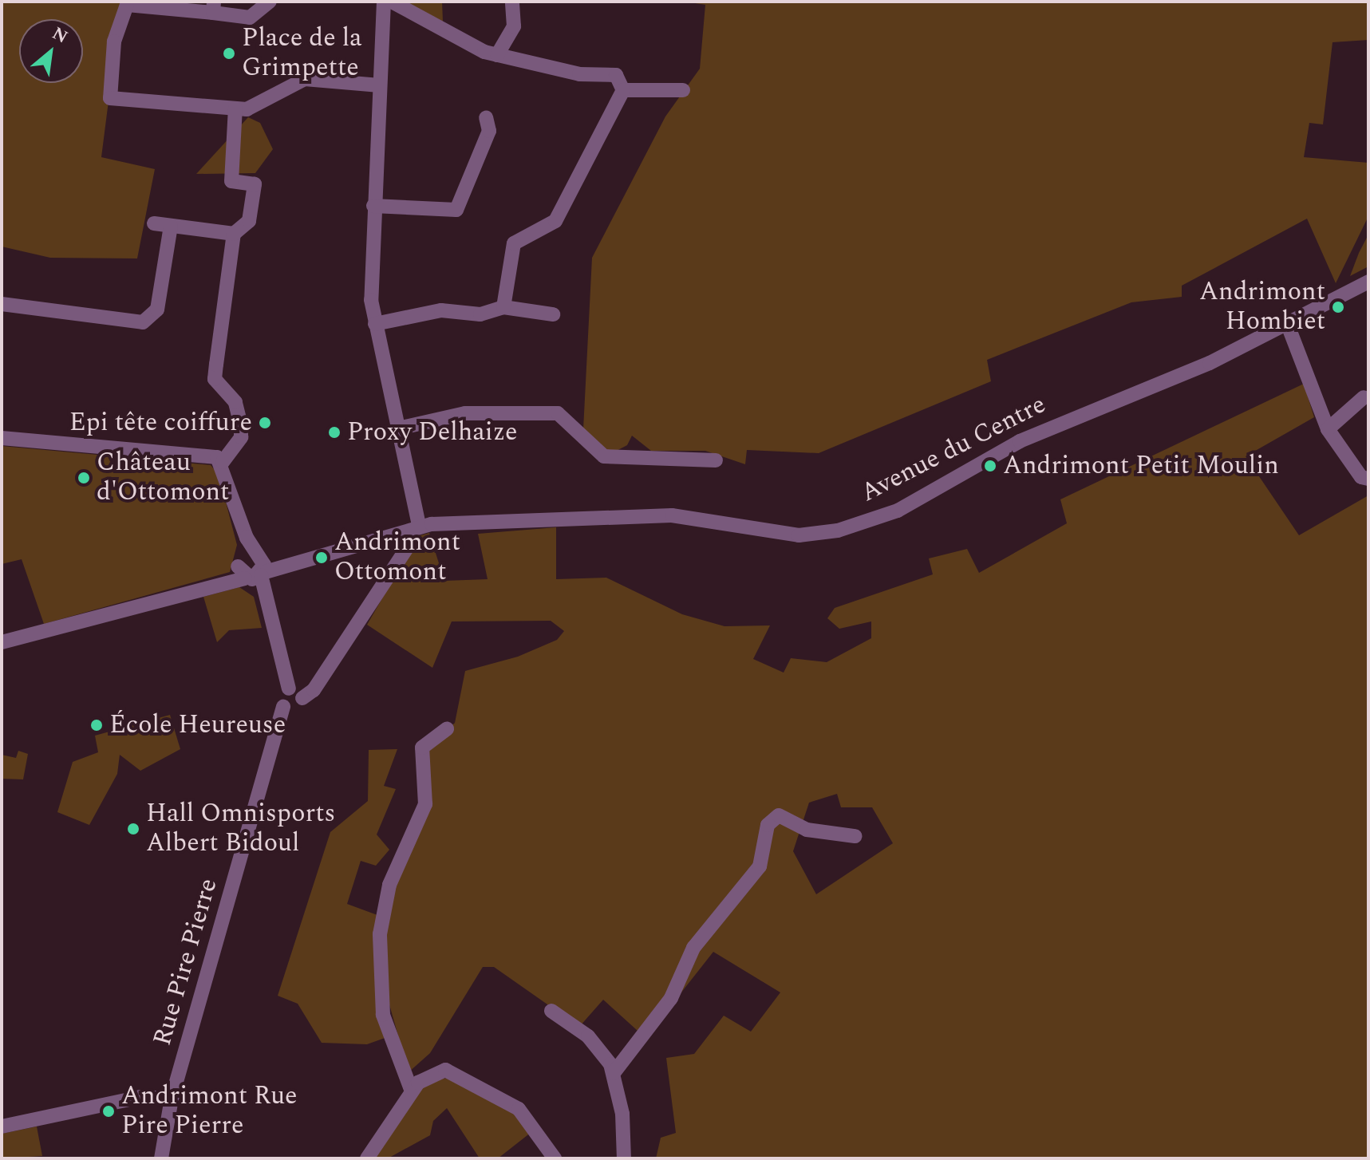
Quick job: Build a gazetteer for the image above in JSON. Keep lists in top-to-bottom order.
{
  "streets": {
    "street": ["Avenue du Centre", "Rue Pire Pierre"]
  },
  "places": [
    "Place de la Grimpette",
    "Andrimont Hombiet",
    "Epi tête coiffure",
    "Proxy Delhaize",
    "Andrimont Petit Moulin",
    "Château d'Ottomont",
    "Andrimont Ottomont",
    "École Heureuse",
    "Hall Omnisports Albert Bidoul",
    "Andrimont Rue Pire Pierre"
  ],
  "north": "top right"
}
